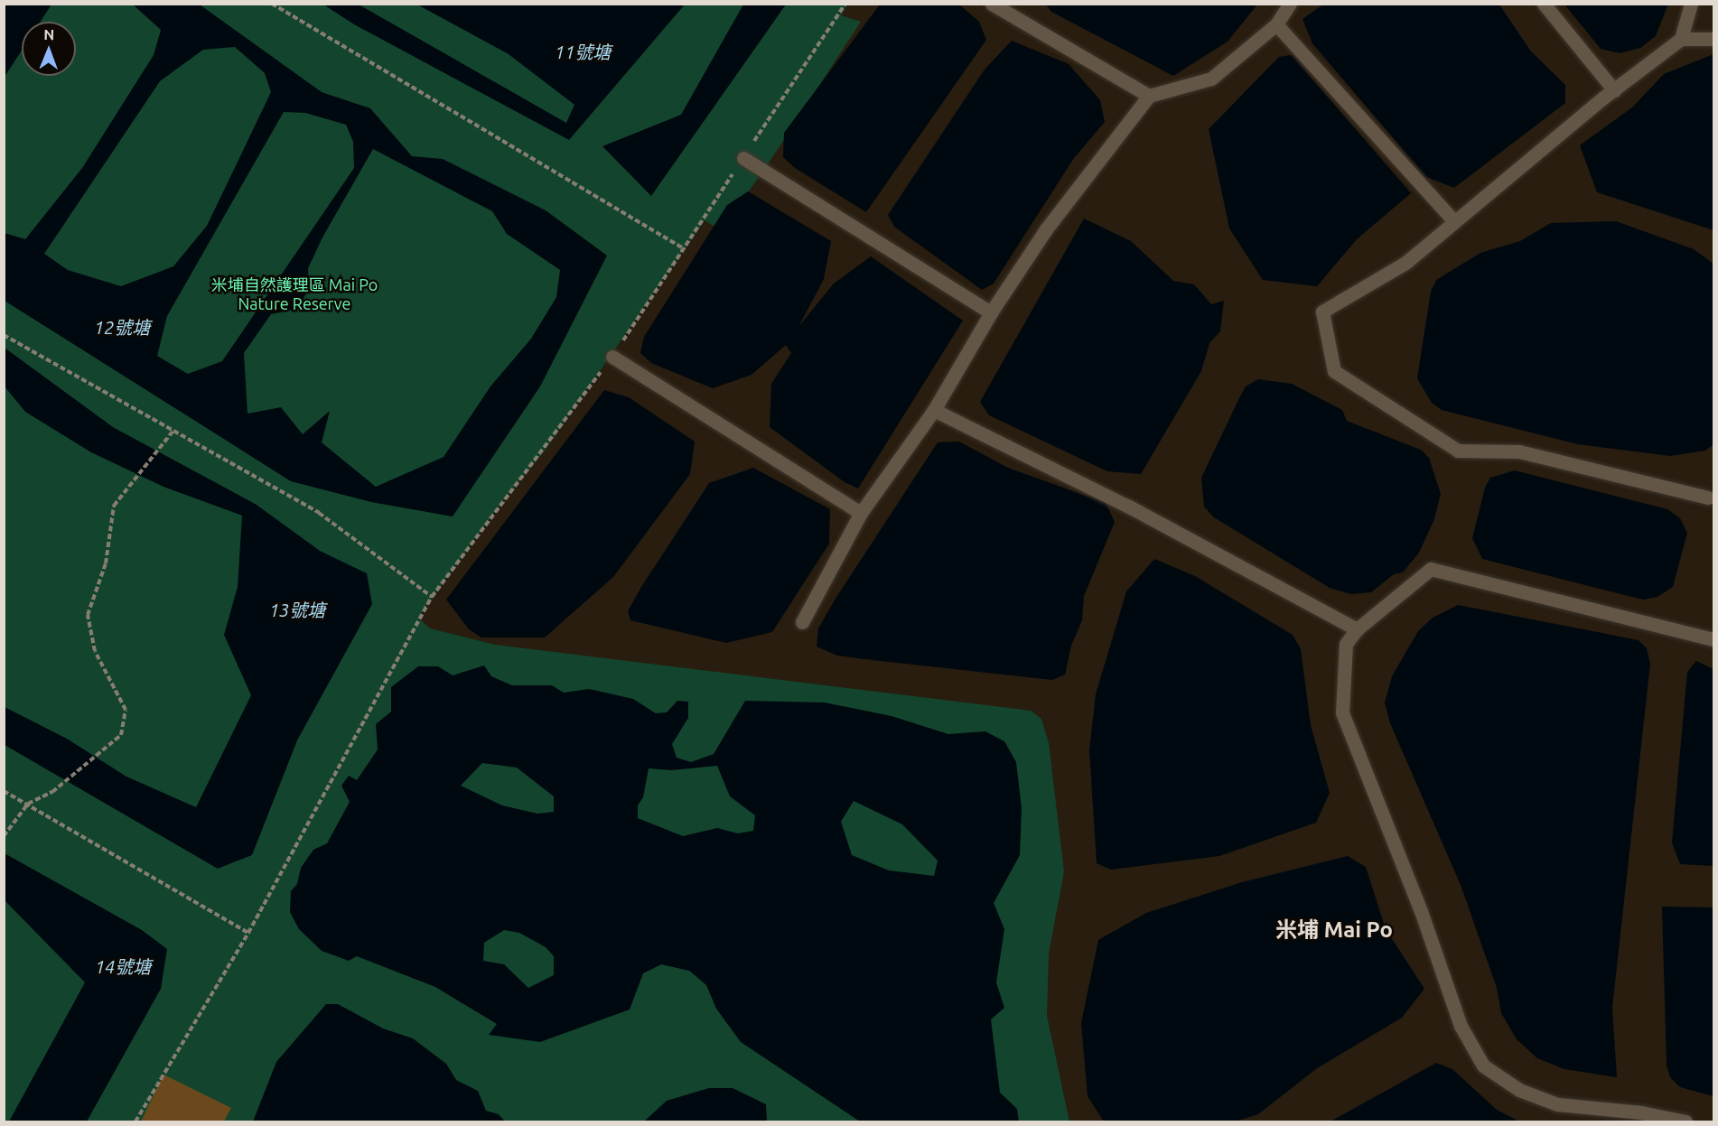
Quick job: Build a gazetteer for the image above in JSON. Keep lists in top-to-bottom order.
{
  "districts": ["米埔 Mai Po"],
  "water": [
    "11號塘",
    "12號塘",
    "13號塘",
    "14號塘"
  ],
  "parks": ["米埔自然護理區 Mai Po Nature Reserve"],
  "north": "top"
}
